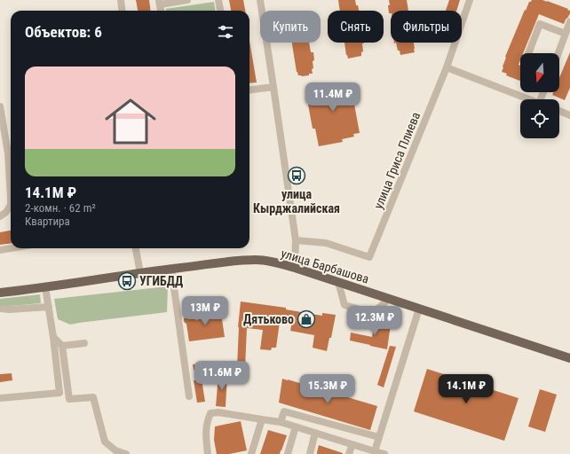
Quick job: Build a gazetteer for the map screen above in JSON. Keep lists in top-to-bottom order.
{
  "streets": {
    "main road": ["улица Барбашова"],
    "street": ["улица Гриса Плиева"]
  },
  "places": {
    "bus stop": ["улица Кырджалийская", "УГИБДД"],
    "shop": ["Дятьково"]
  },
  "north": "bottom",
  "page": {
    "chip": ["Купить", "Снять", "Фильтры"],
    "heading": "Объектов: 6",
    "list": [
      {
        "name": "14.1M ₽",
        "note": "2-комн. · 62 m² · Квартира"
      }
    ],
    "price": [
      "11.4M ₽",
      "13M ₽",
      "12.3M ₽",
      "11.6M ₽",
      "15.3M ₽",
      "14.1M ₽"
    ]
  }
}
